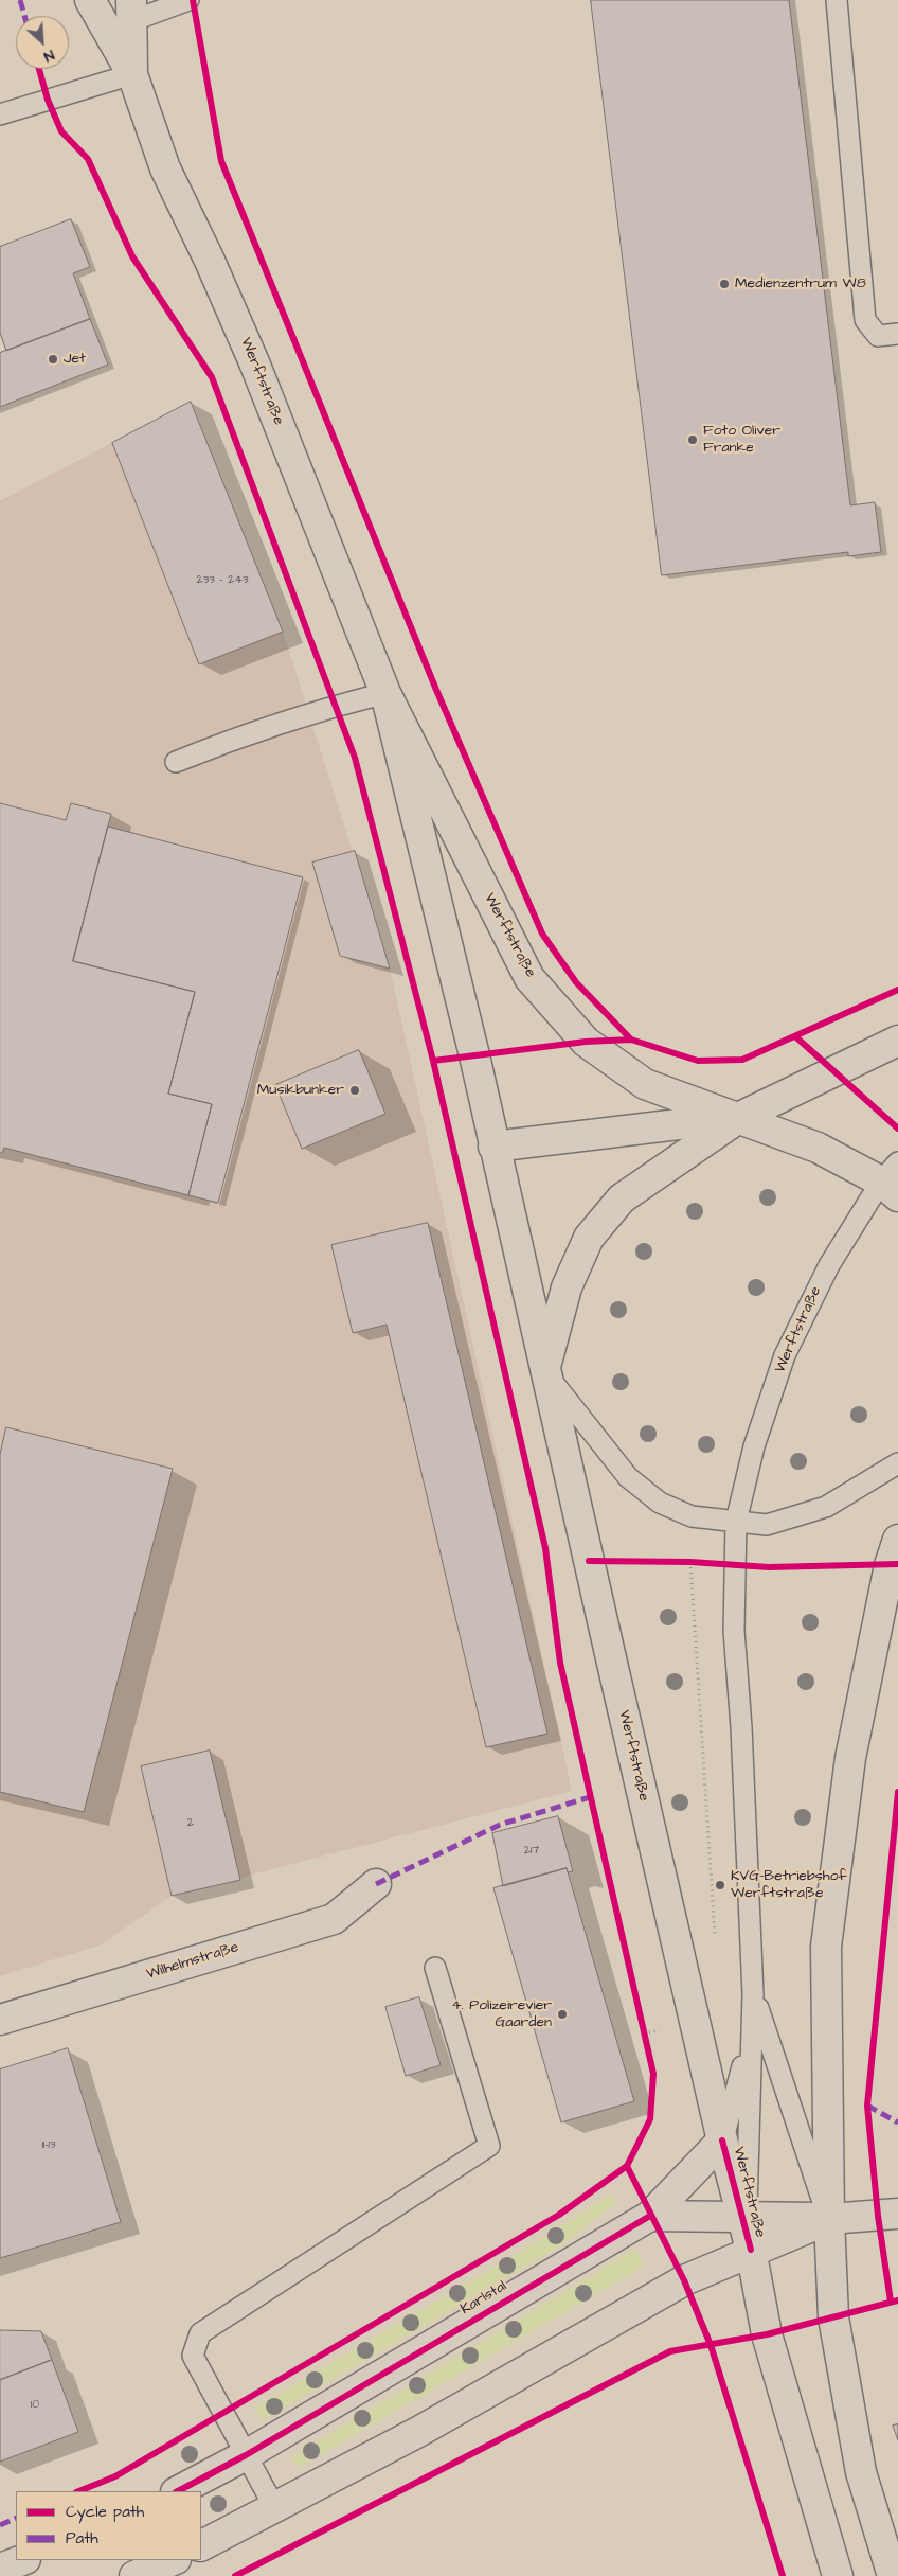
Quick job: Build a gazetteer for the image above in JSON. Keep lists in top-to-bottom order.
{
  "streets": {
    "main road": ["Werftstraße", "Wilhelmstraße", "Karlstal"]
  },
  "crossings": [
    ["Werftstraße", "Karlstal"]
  ],
  "places": [
    "Medienzentrum W8",
    "Jet",
    "Foto Oliver Franke",
    "Musikbunker",
    "KVG-Betriebshof Werftstraße",
    "4. Polizeirevier Gaarden"
  ],
  "house_numbers": [
    "233 - 243",
    "2",
    "217",
    "11-13",
    "10"
  ],
  "legend": ["Cycle path", "Path"],
  "north": "bottom right"
}
